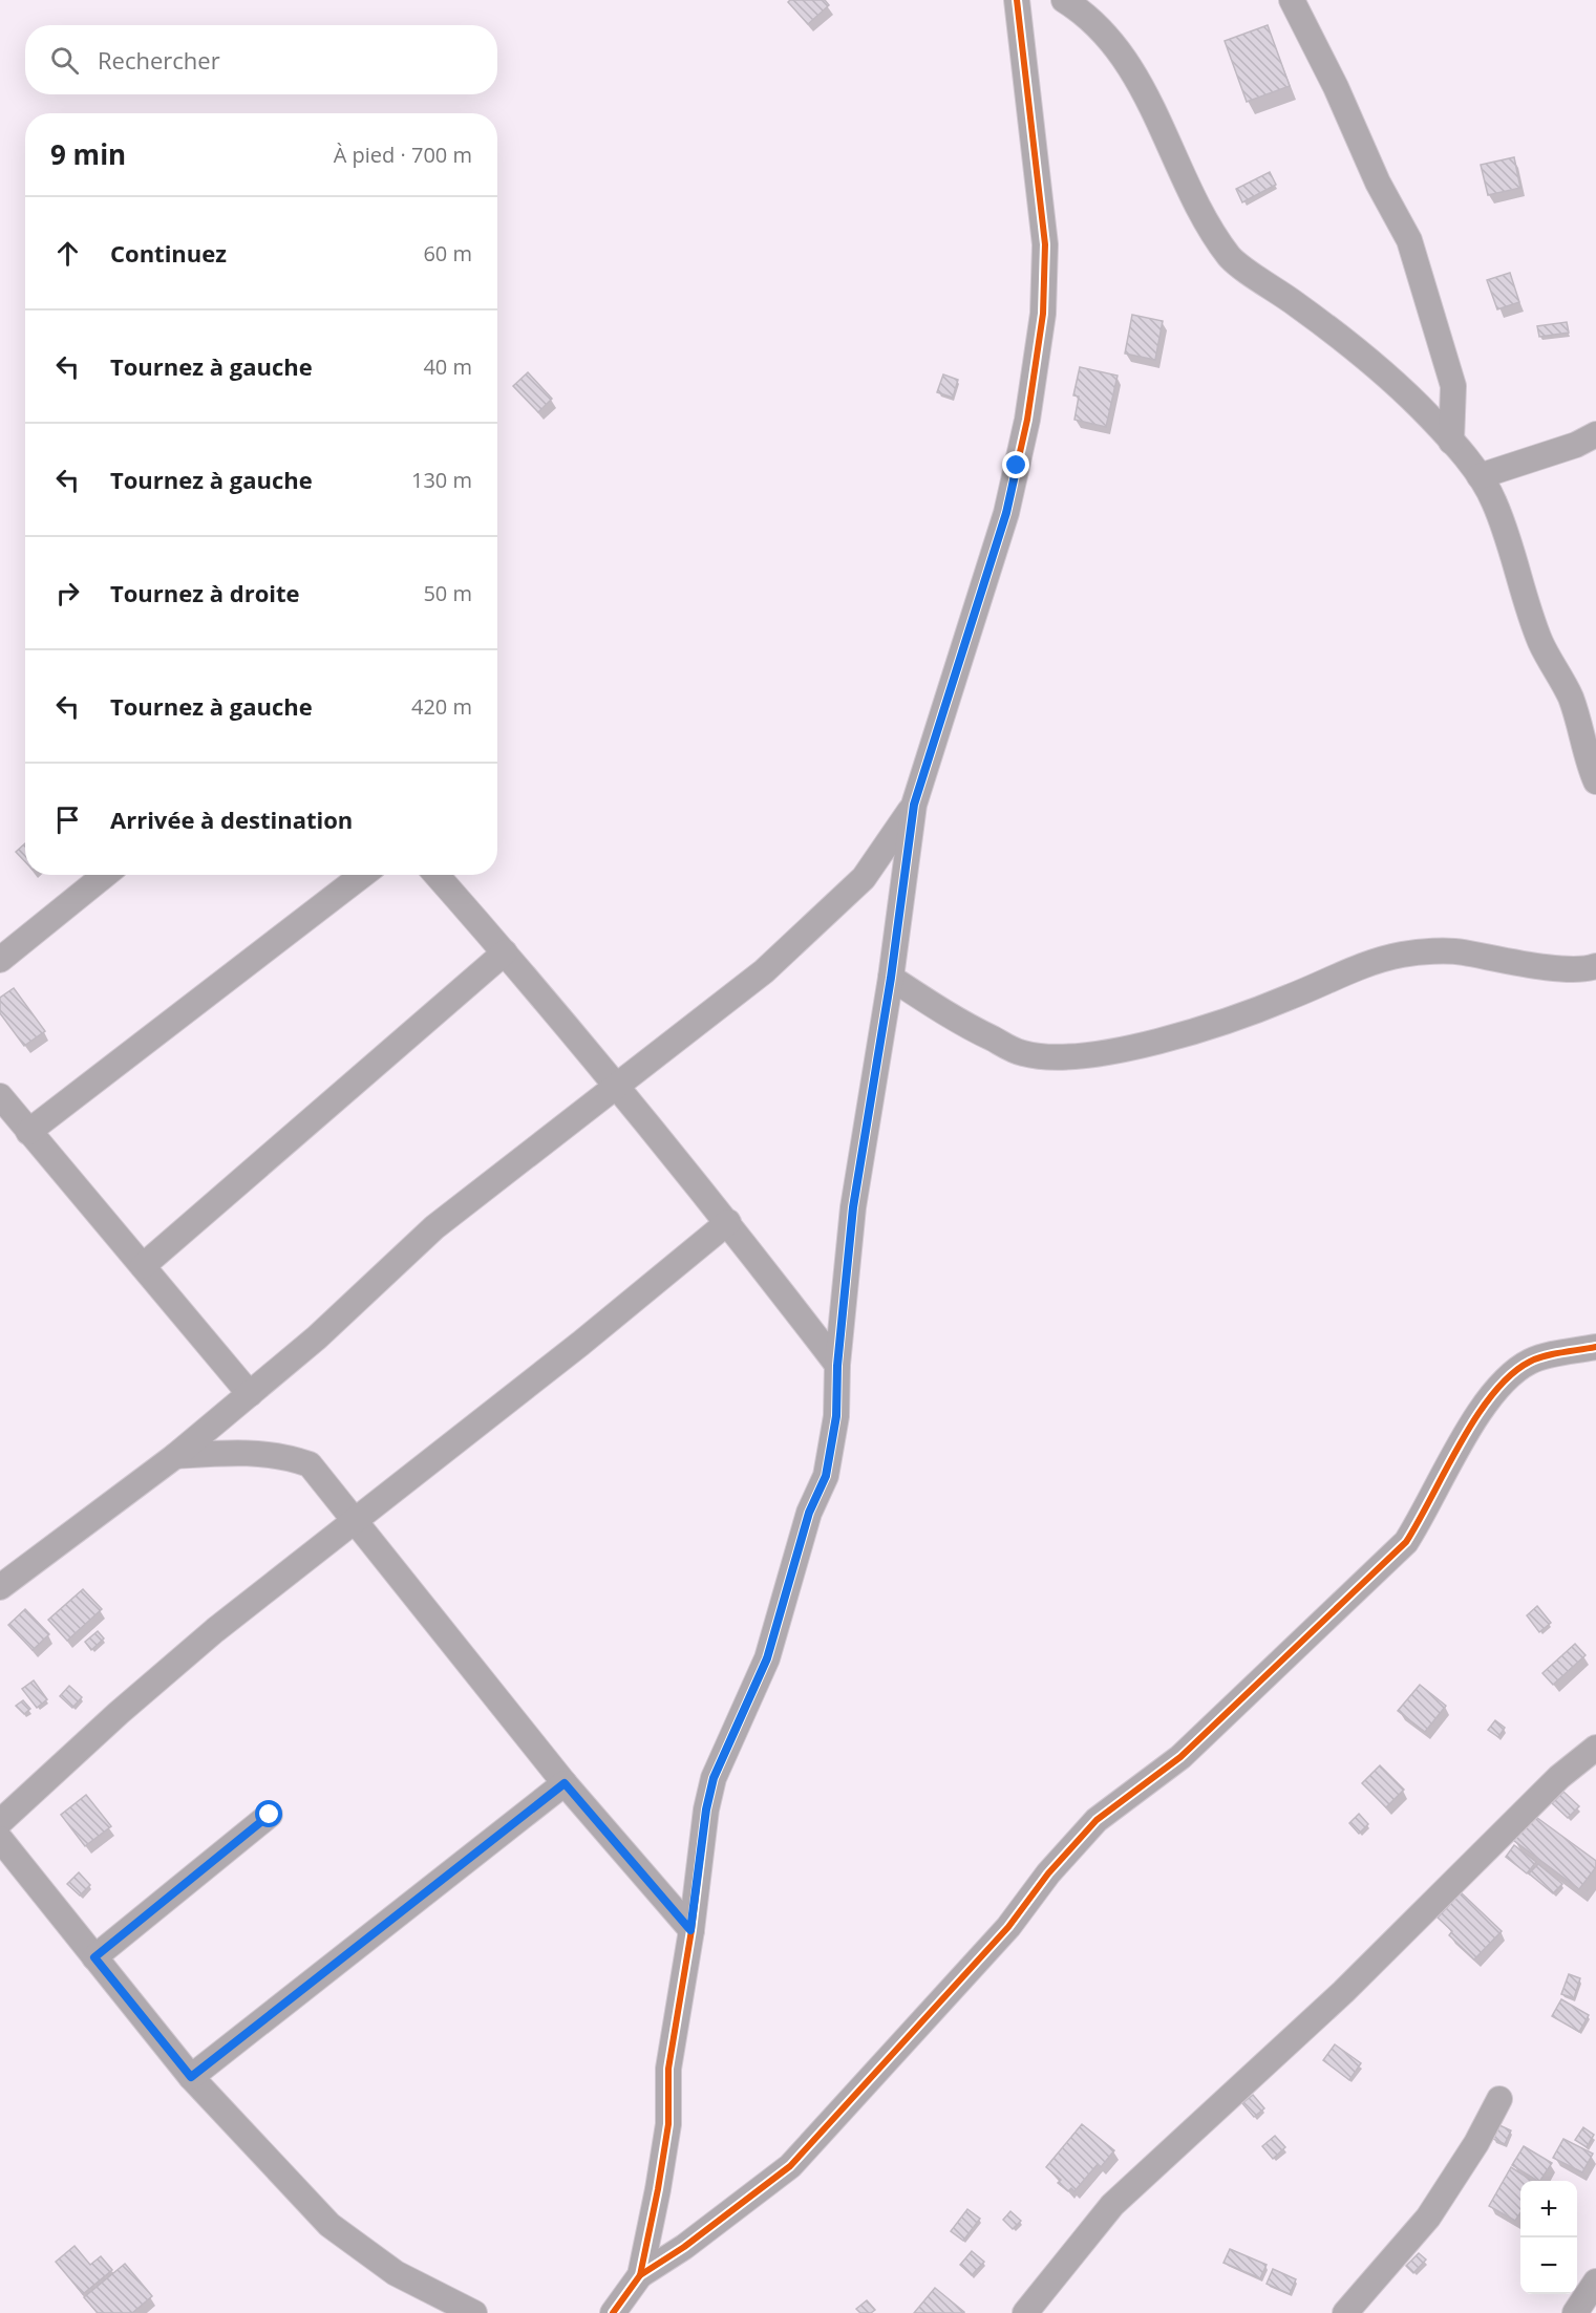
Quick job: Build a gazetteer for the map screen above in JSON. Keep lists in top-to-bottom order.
{
  "page": {
    "search": "Rechercher",
    "heading": ["9 min", "À pied · 700 m"],
    "list": [
      ["Continuez", "60 m"],
      ["Tournez à gauche", "40 m"],
      ["Tournez à gauche", "130 m"],
      ["Tournez à droite", "50 m"],
      ["Tournez à gauche", "420 m"],
      "Arrivée à destination"
    ],
    "map_buttons": ["+", "−"]
  }
}
